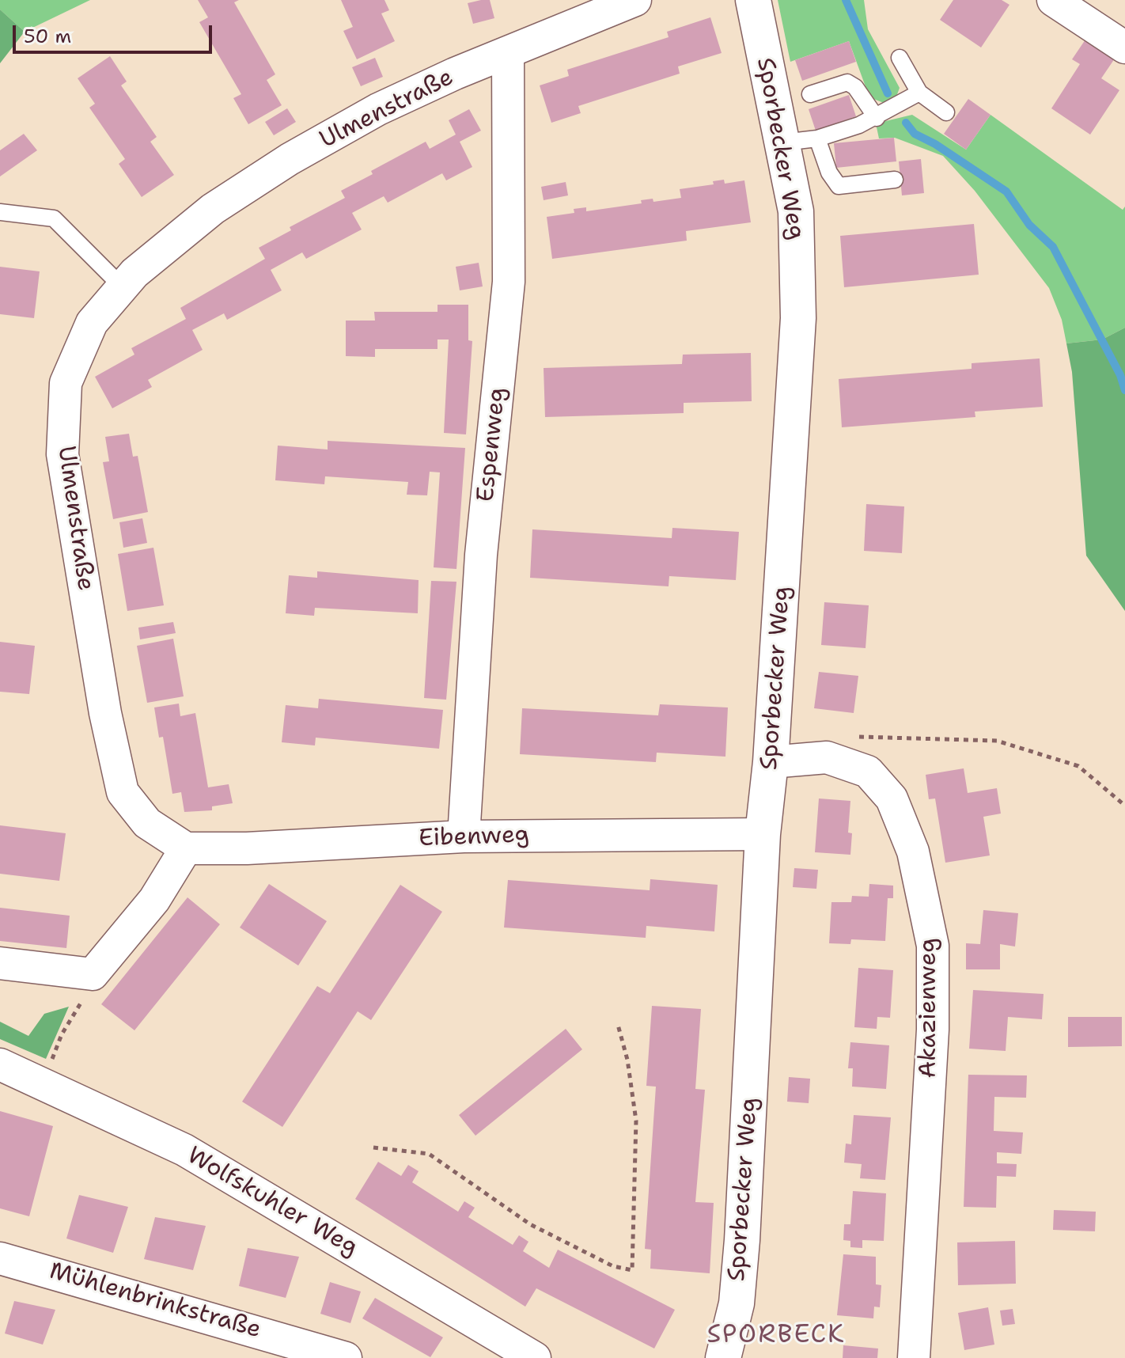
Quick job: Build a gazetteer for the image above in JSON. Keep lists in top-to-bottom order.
{
  "streets": {
    "street": [
      "Ulmenstraße",
      "Sporbecker Weg",
      "Espenweg",
      "Eibenweg",
      "Akazienweg",
      "Wolfskuhler Weg",
      "Mühlenbrinkstraße"
    ]
  },
  "crossings": [
    ["Ulmenstraße", "Espenweg"],
    ["Ulmenstraße", "Eibenweg"],
    ["Sporbecker Weg", "Eibenweg"],
    ["Sporbecker Weg", "Akazienweg"],
    ["Espenweg", "Eibenweg"]
  ],
  "districts": ["SPORBECK"],
  "scale_bar": "50 m"
}
